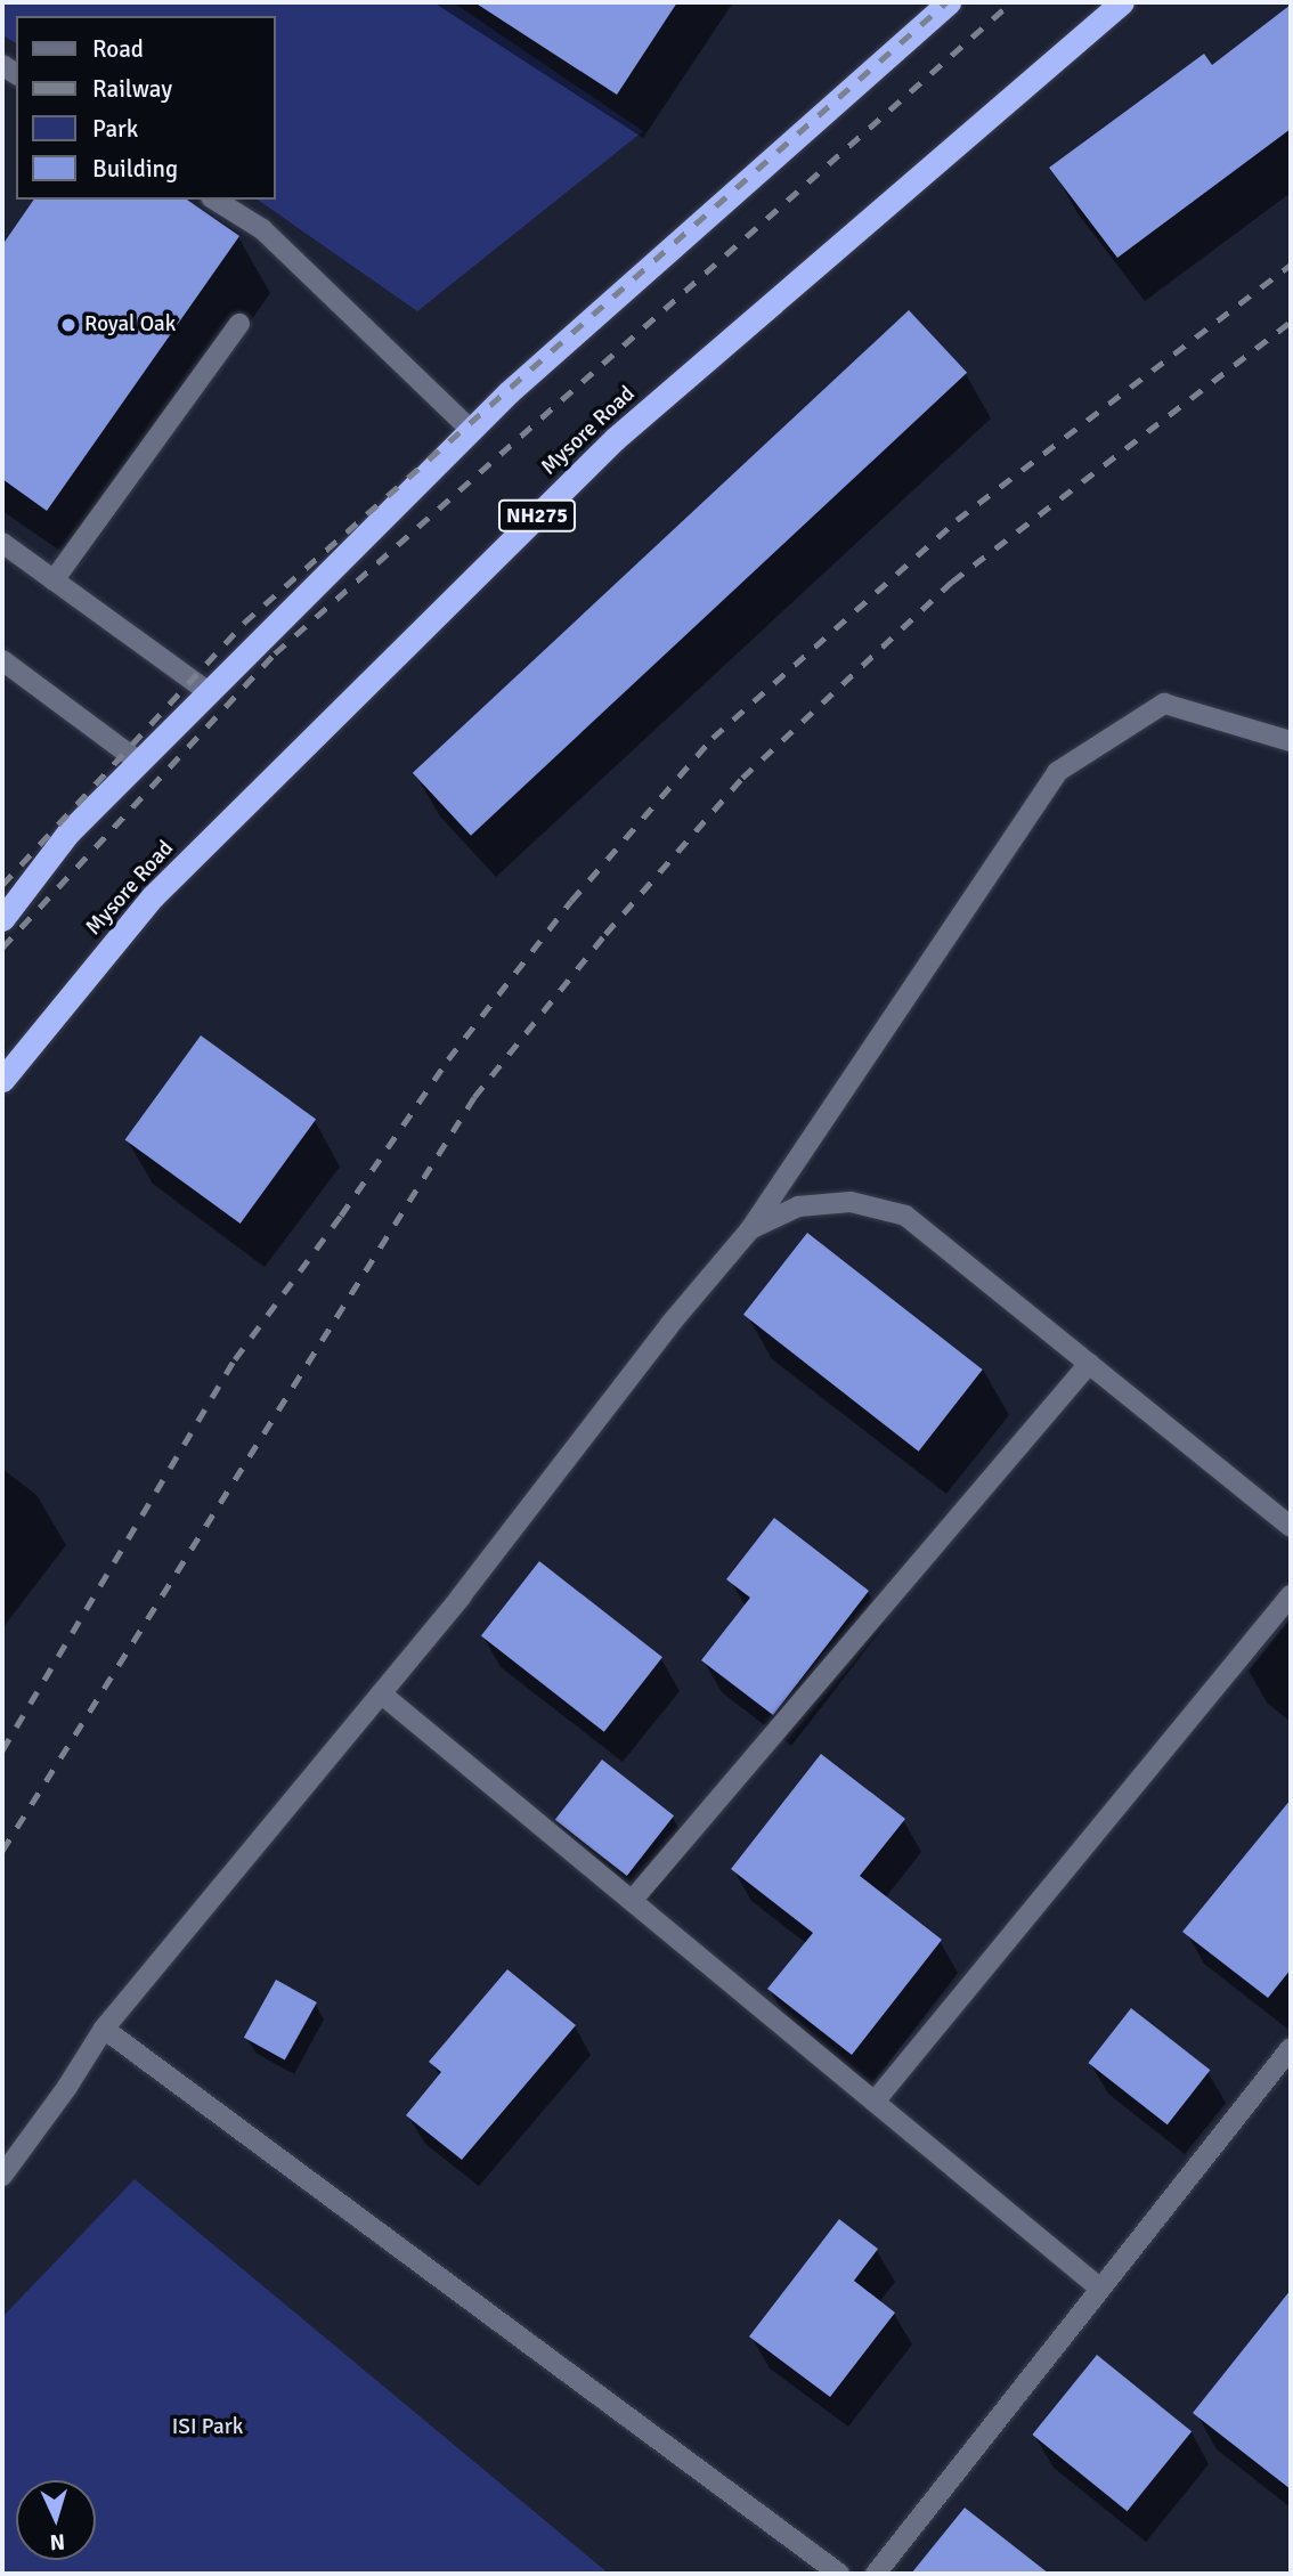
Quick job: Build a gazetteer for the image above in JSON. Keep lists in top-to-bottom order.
{
  "streets": {
    "highway": ["Mysore Road", "NH275"]
  },
  "parks": ["ISI Park"],
  "places": ["Royal Oak"],
  "legend": [
    "Road",
    "Railway",
    "Park",
    "Building"
  ],
  "north": "bottom"
}
